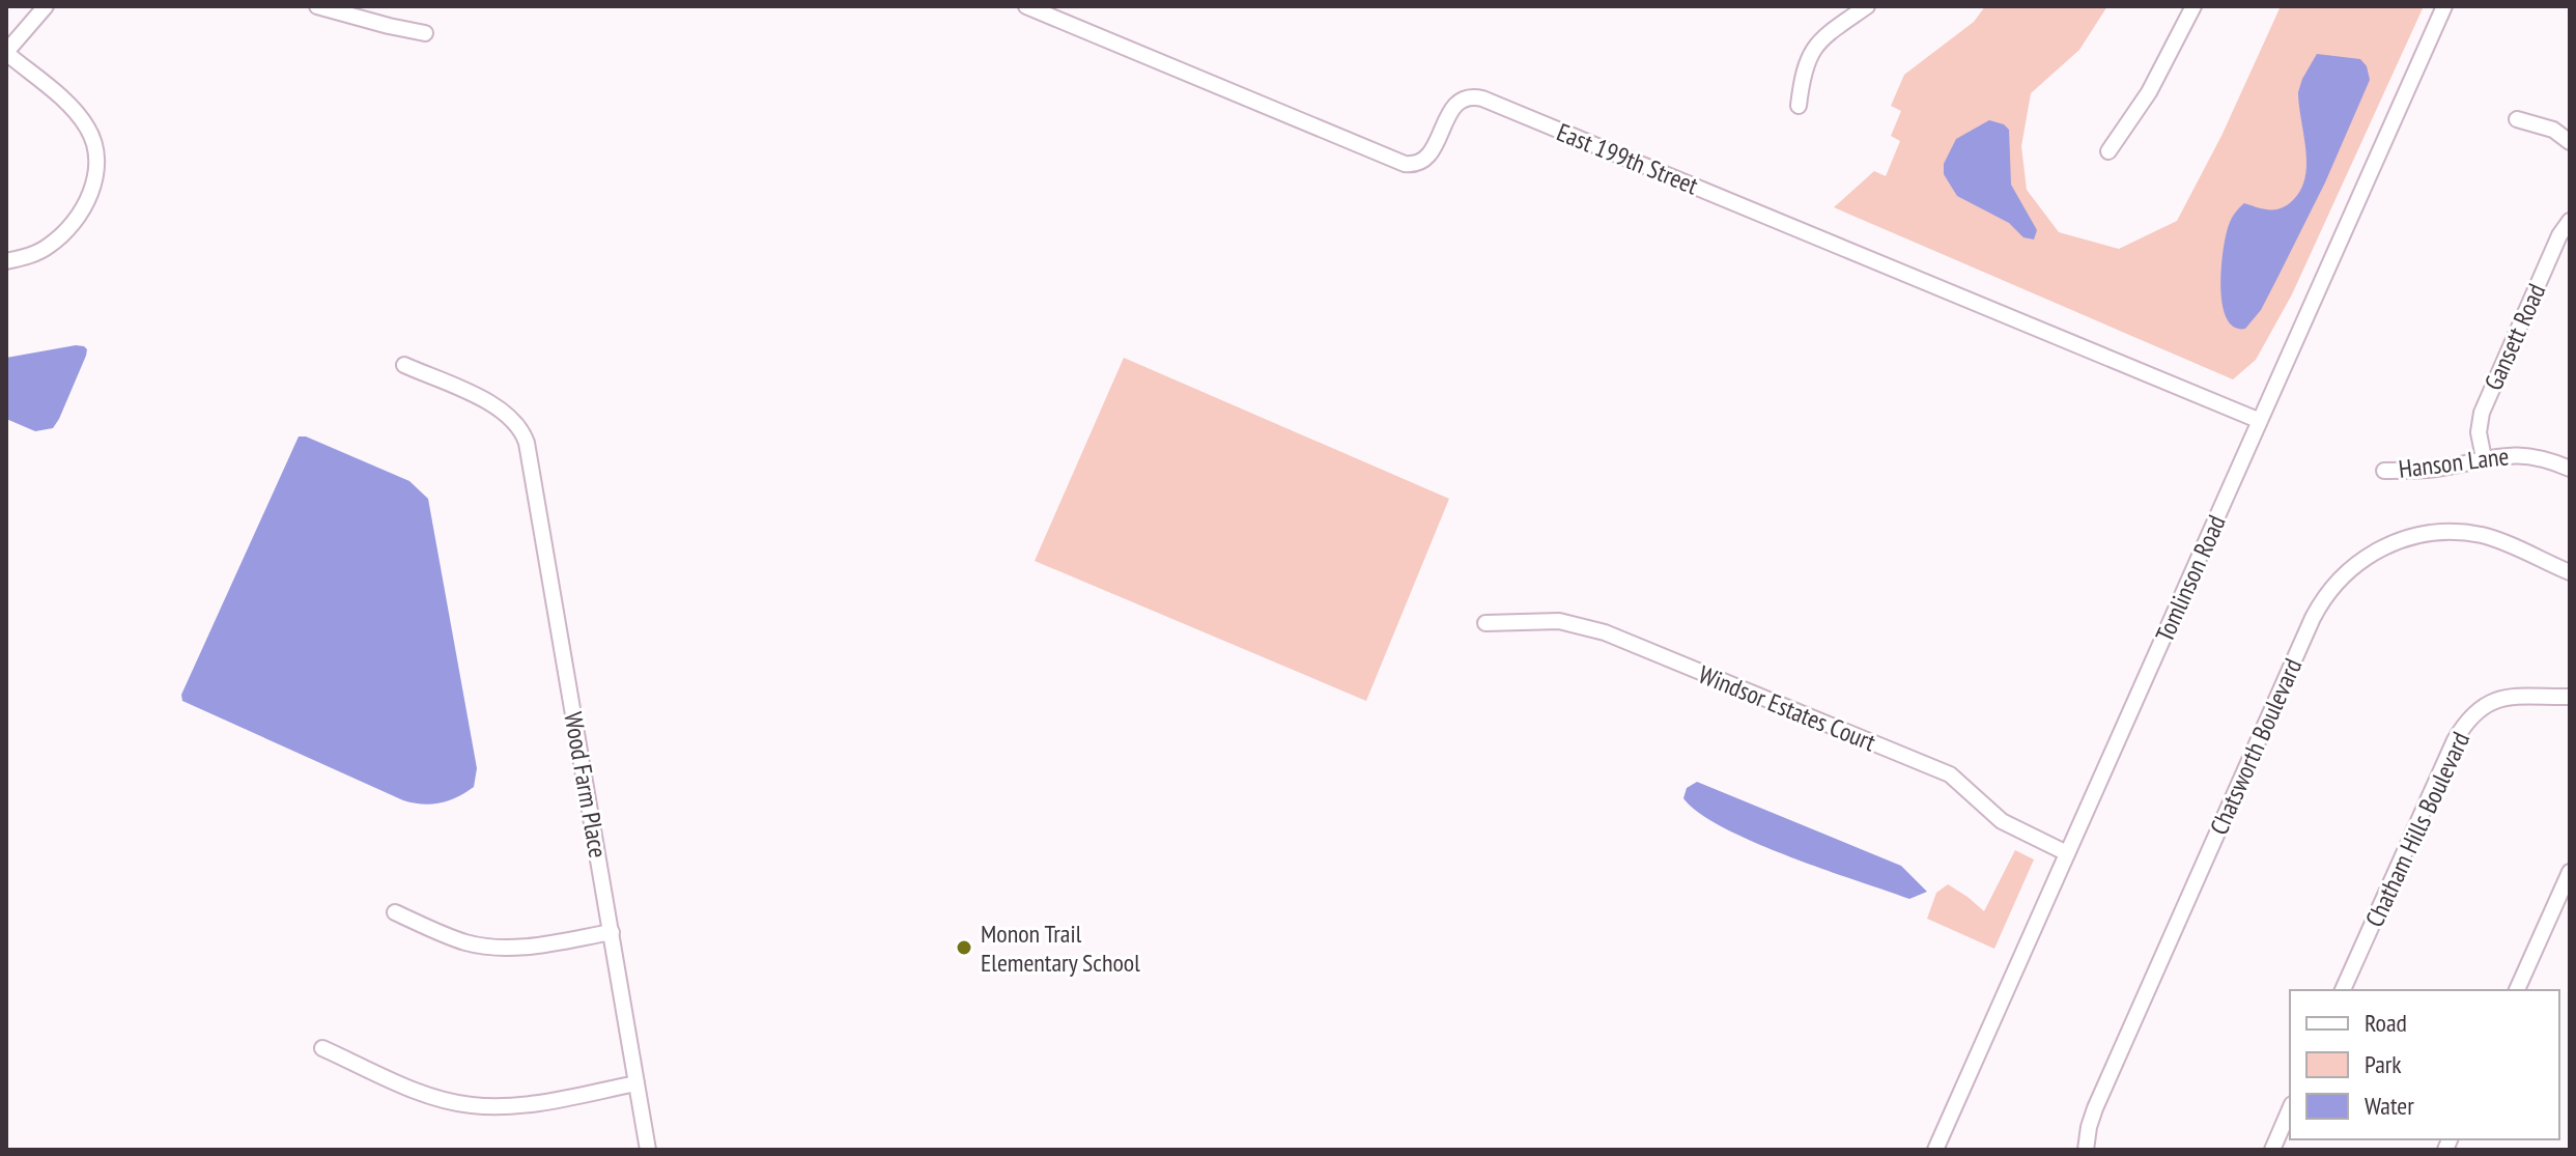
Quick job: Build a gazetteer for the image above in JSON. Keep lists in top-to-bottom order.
{
  "streets": {
    "street": [
      "East 199th Street",
      "Gansett Road",
      "Hanson Lane",
      "Tomlinson Road",
      "Windsor Estates Court",
      "Chatsworth Boulevard",
      "Wood Farm Place",
      "Chatham Hills Boulevard"
    ]
  },
  "crossings": [
    ["East 199th Street", "Tomlinson Road"],
    ["Gansett Road", "Hanson Lane"],
    ["Tomlinson Road", "Windsor Estates Court"]
  ],
  "places": ["Monon Trail Elementary School"],
  "legend": ["Road", "Park", "Water"]
}
